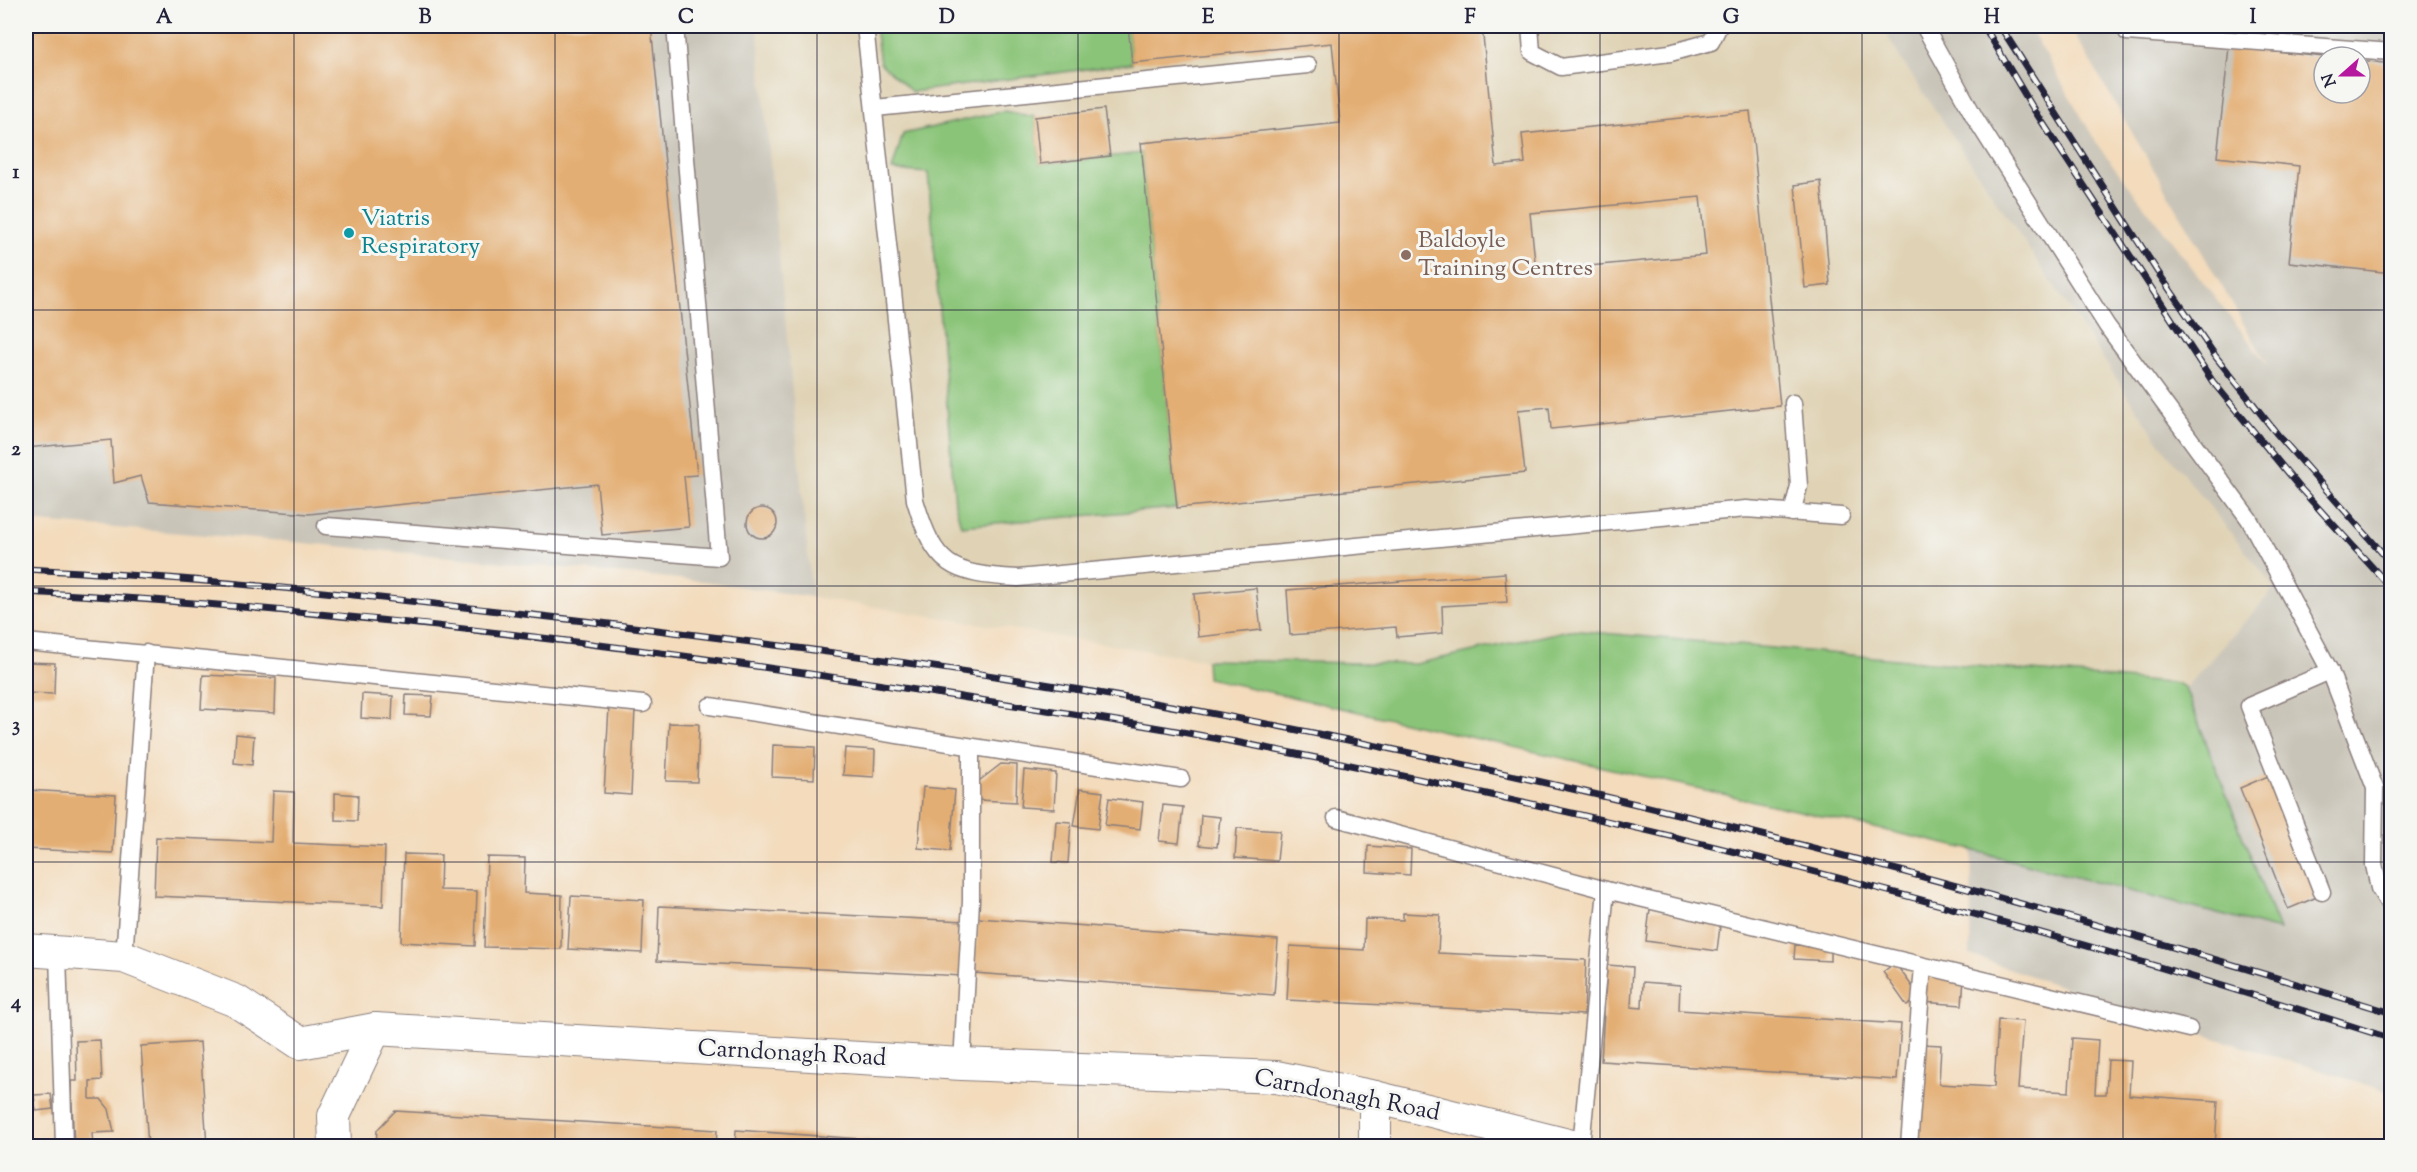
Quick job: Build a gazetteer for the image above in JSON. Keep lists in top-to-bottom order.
{
  "streets": {
    "street": ["Carndonagh Road"]
  },
  "places": ["Viatris Respiratory", "Baldoyle Training Centres"],
  "north": "left",
  "grid": {
    "columns": [
      "A",
      "B",
      "C",
      "D",
      "E",
      "F",
      "G",
      "H",
      "I"
    ],
    "rows": [
      "1",
      "2",
      "3",
      "4"
    ]
  }
}
